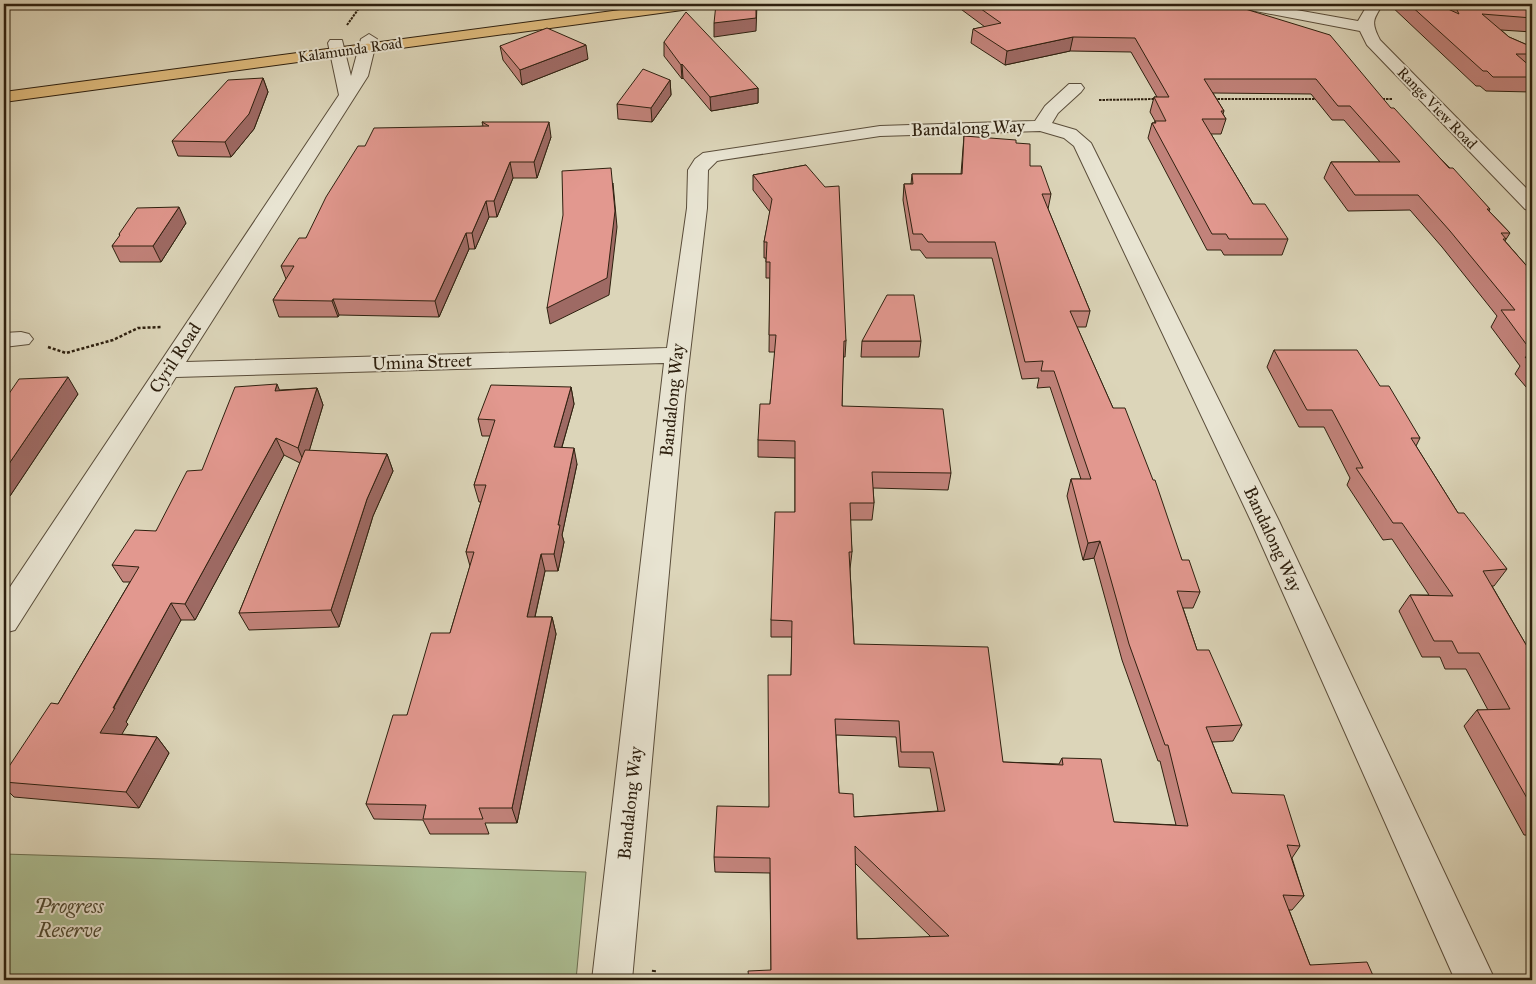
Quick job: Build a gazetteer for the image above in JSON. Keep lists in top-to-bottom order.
{
  "streets": {
    "main road": ["Kalamunda Road"],
    "street": [
      "Range View Road",
      "Bandalong Way",
      "Cyril Road",
      "Umina Street"
    ]
  },
  "crossings": [
    ["Kalamunda Road", "Cyril Road"],
    ["Bandalong Way", "Umina Street"],
    ["Cyril Road", "Umina Street"]
  ],
  "parks": ["Progress Reserve"]
}
